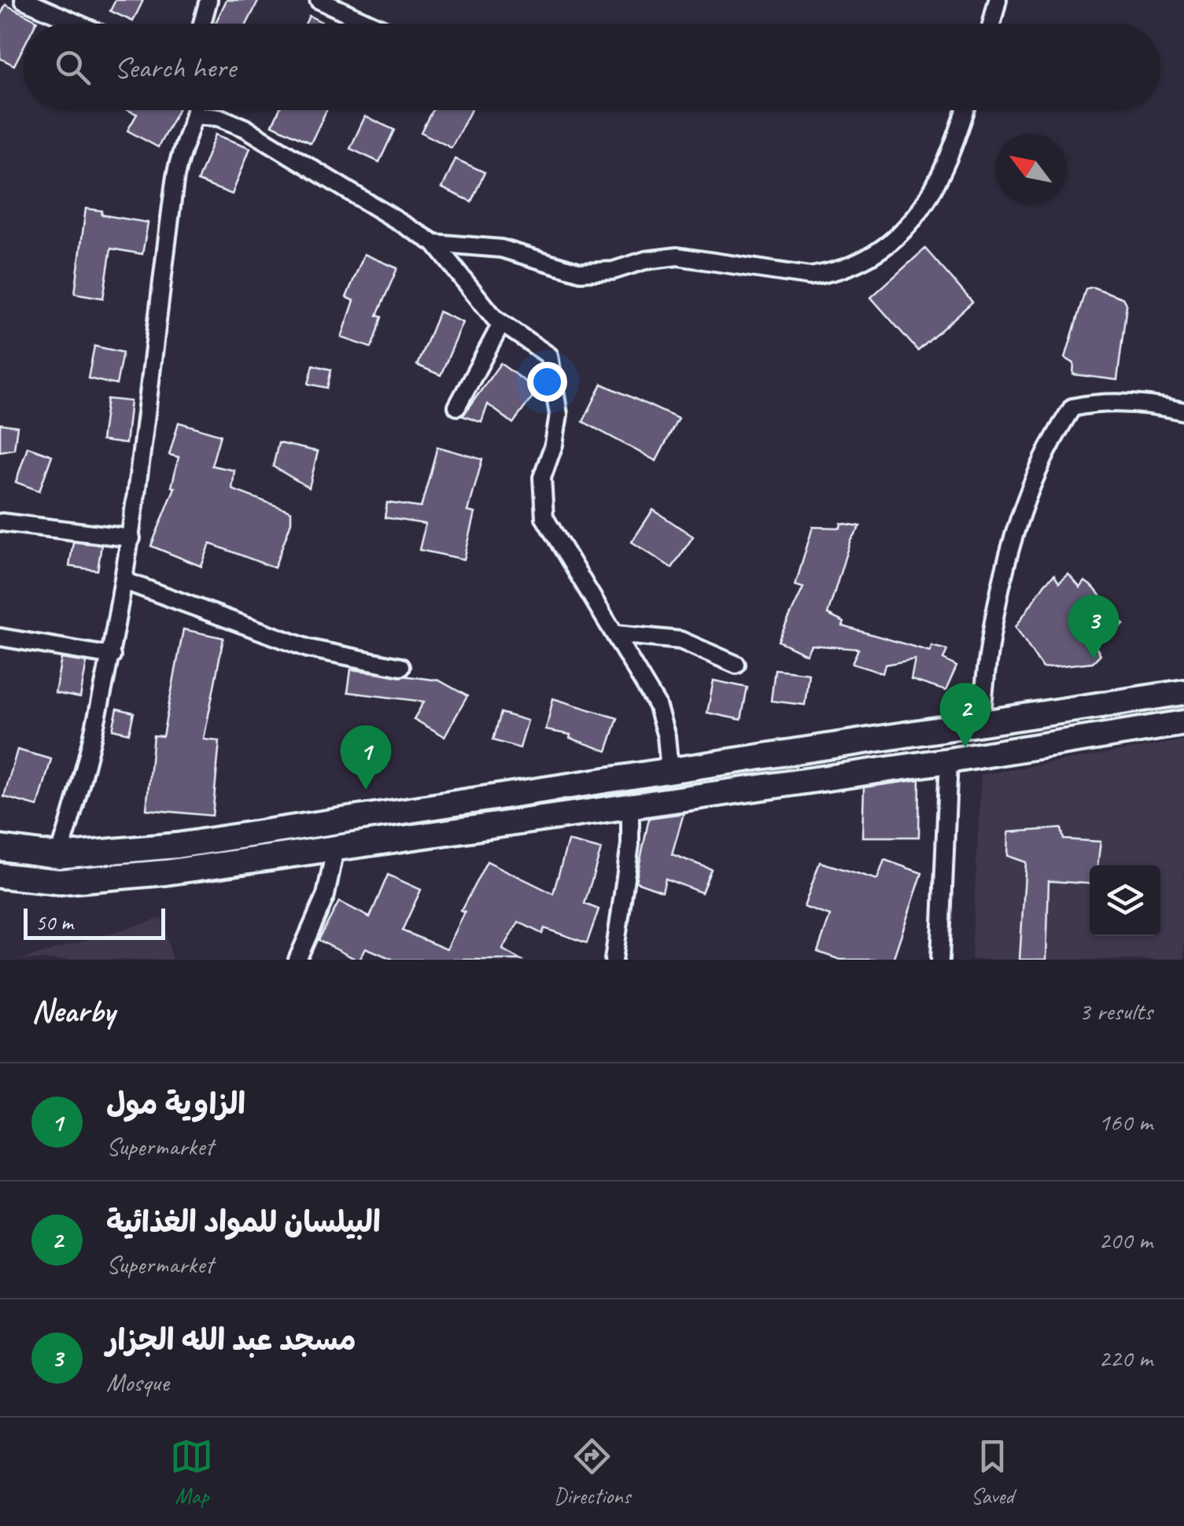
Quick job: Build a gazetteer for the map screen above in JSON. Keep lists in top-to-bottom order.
{
  "scale_bar": "50 m",
  "north": "top left",
  "page": {
    "search": "Search here",
    "pins": ["3", "2", "1"],
    "scale": "50 m",
    "heading": ["Nearby", "3 results"],
    "list": [
      {
        "mark": "1",
        "name": "الزاوية مول",
        "note": "Supermarket",
        "value": "160 m"
      },
      {
        "mark": "2",
        "name": "البيلسان للمواد الغذائية",
        "note": "Supermarket",
        "value": "200 m"
      },
      {
        "mark": "3",
        "name": "مسجد عبد الله الجزار",
        "note": "Mosque",
        "value": "220 m"
      }
    ],
    "nav": ["Map", "Directions", "Saved"]
  }
}
